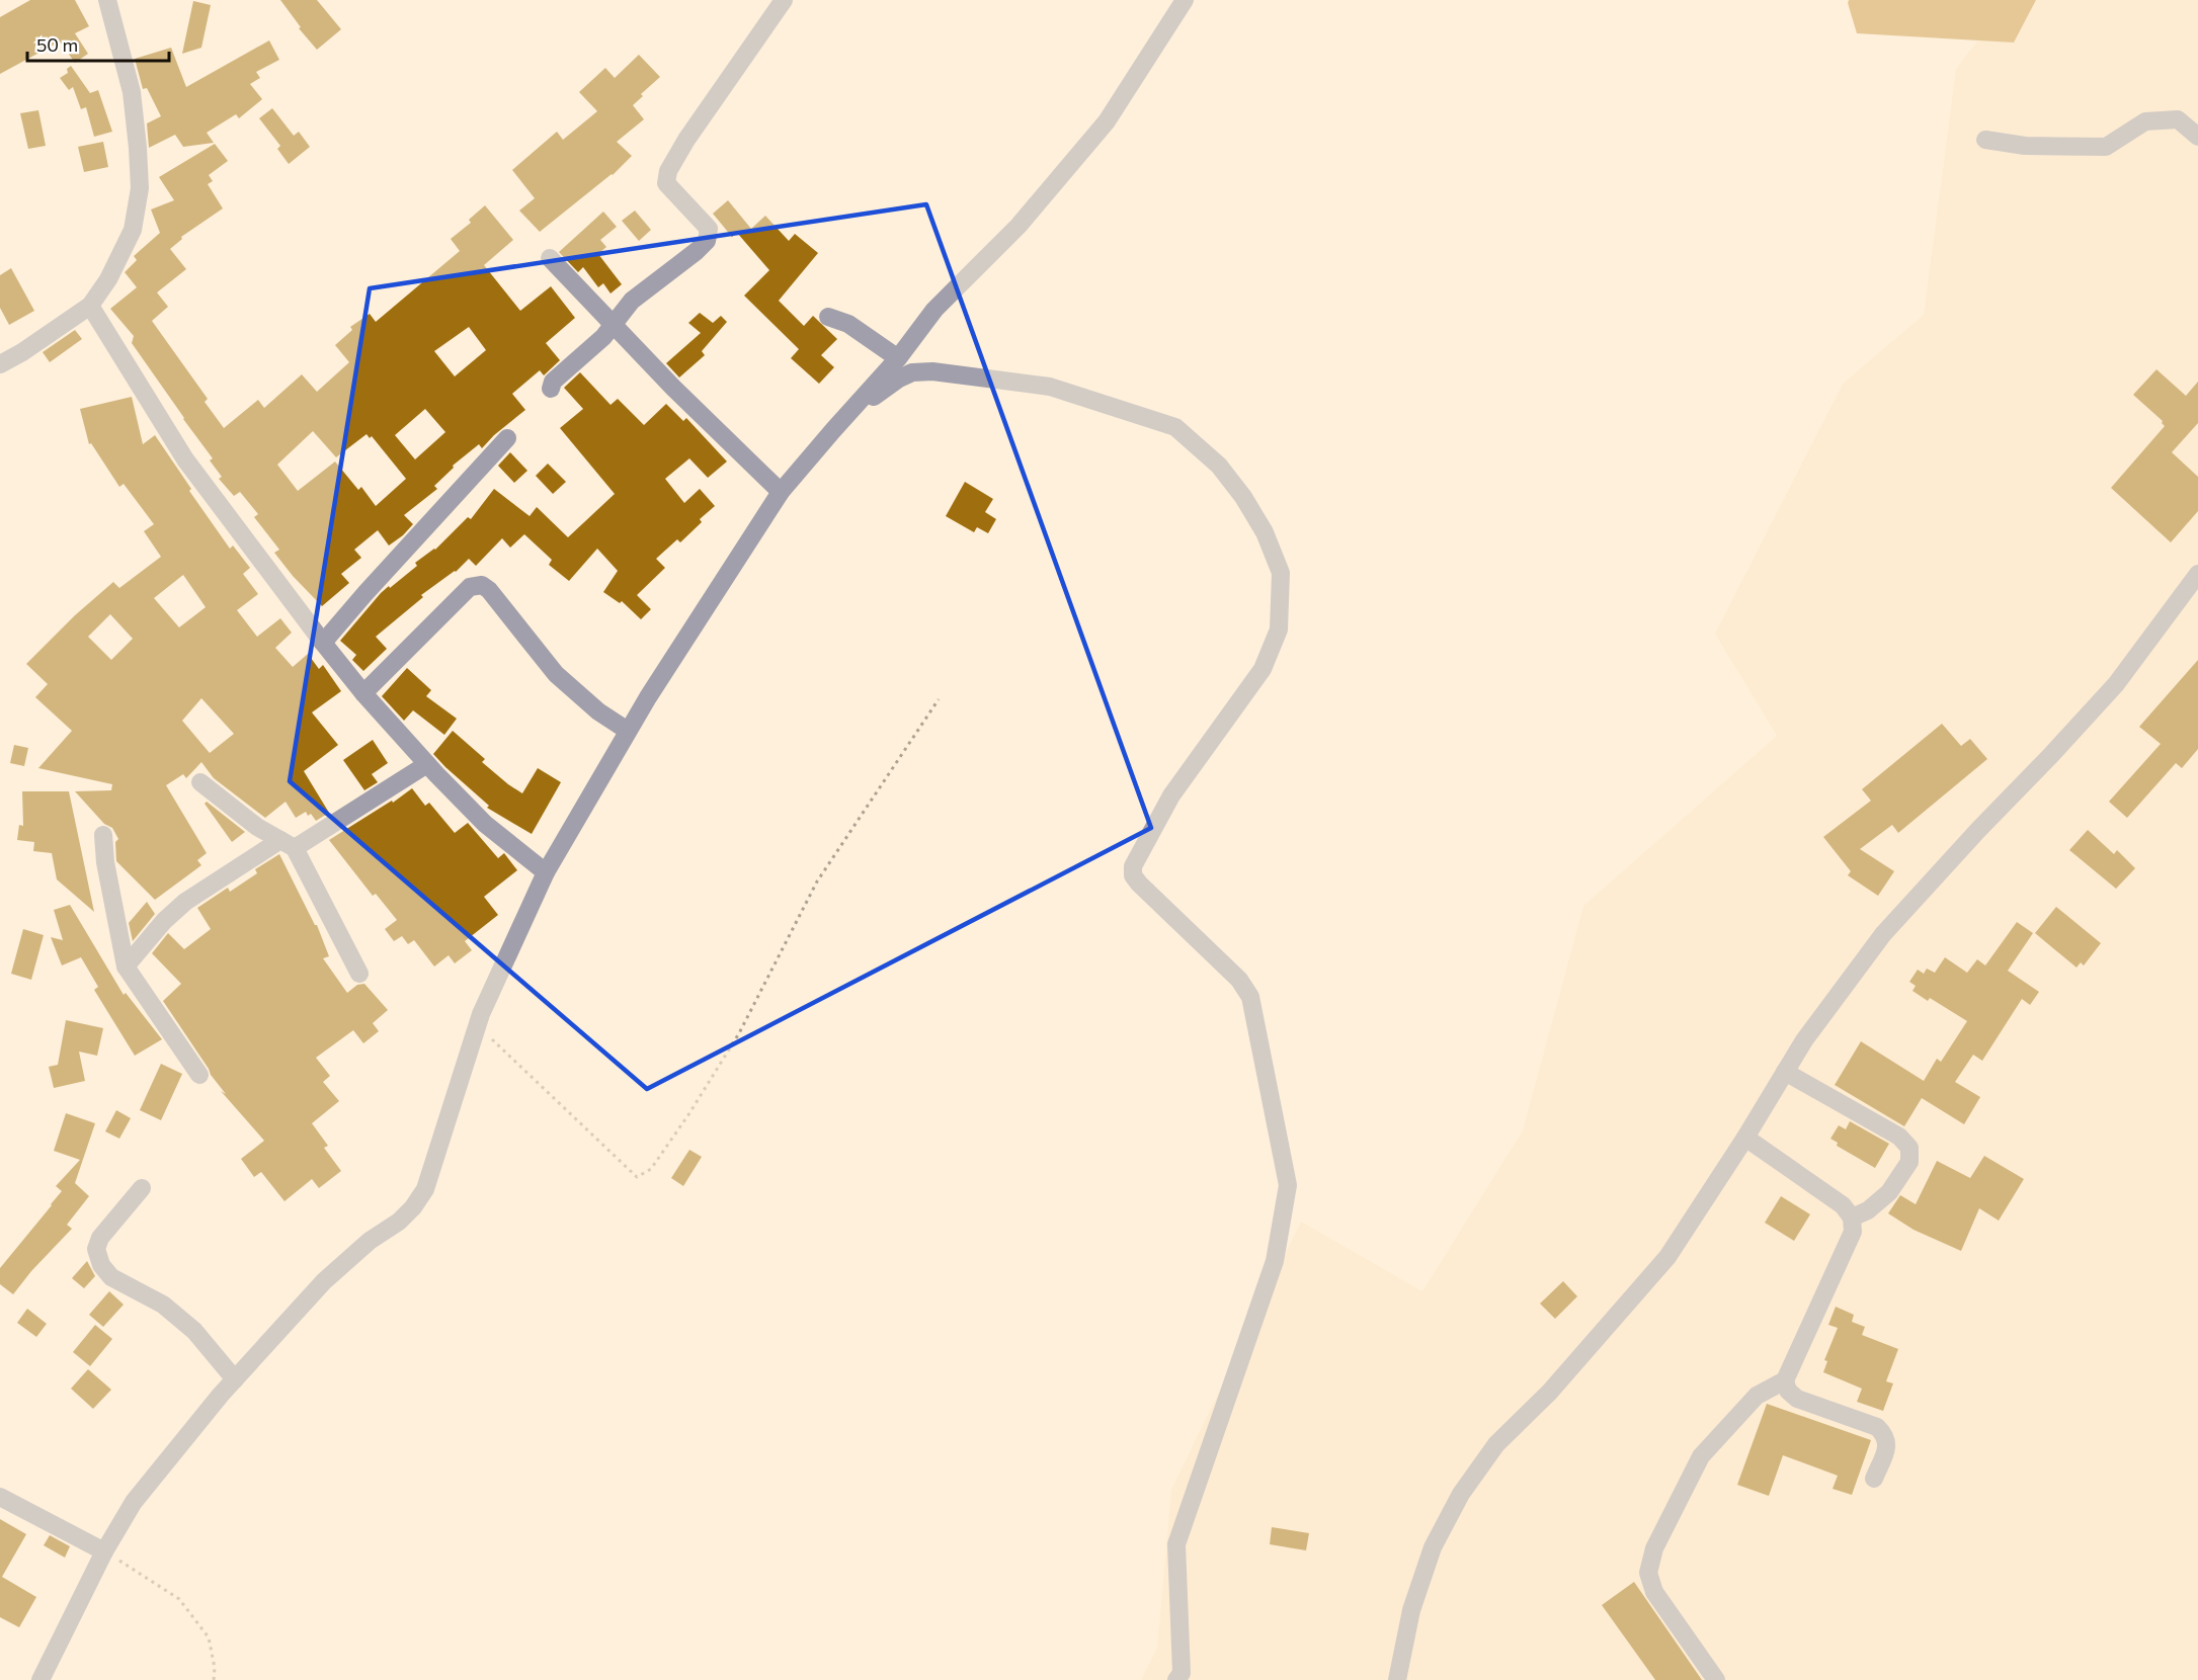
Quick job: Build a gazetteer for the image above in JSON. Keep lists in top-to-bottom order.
{
  "scale_bar": "50 m"
}
